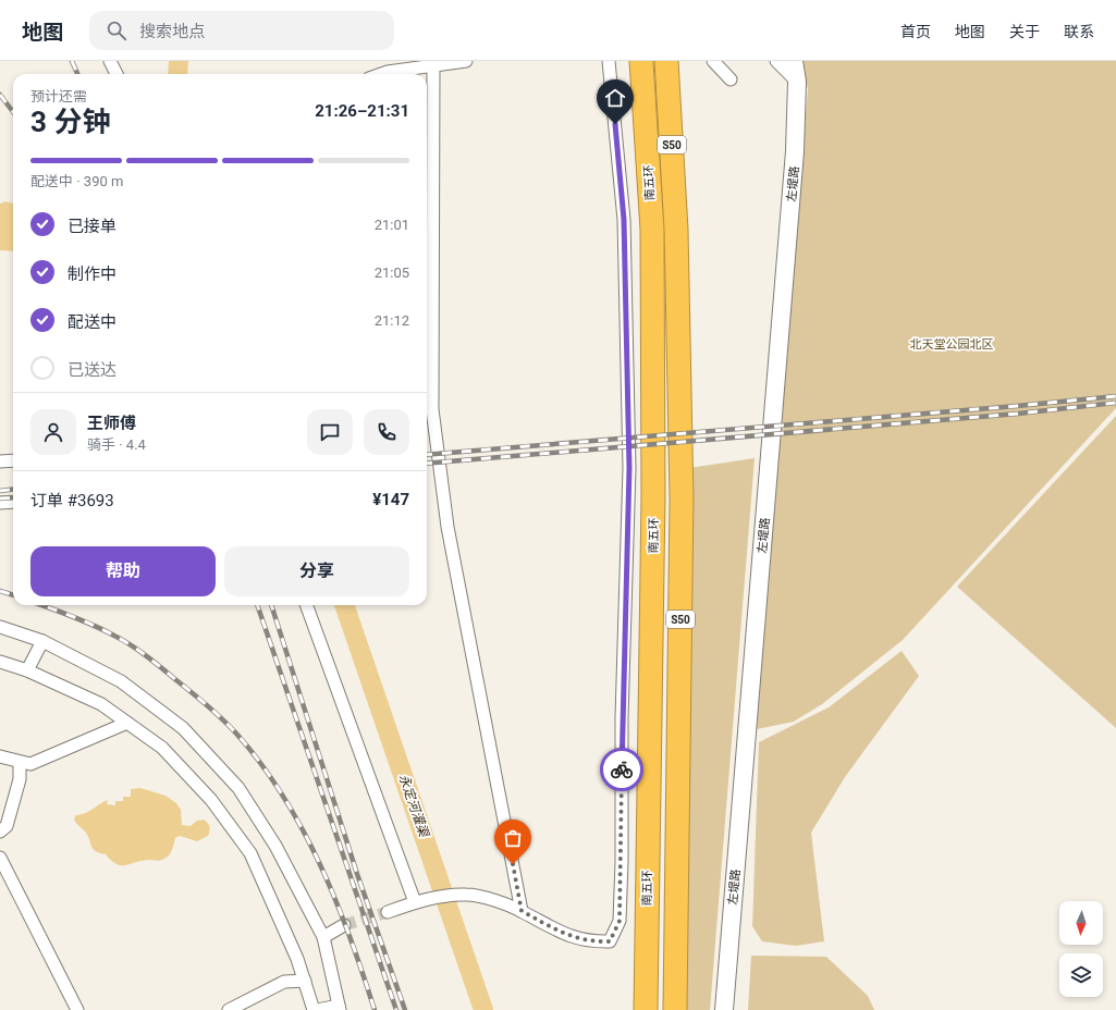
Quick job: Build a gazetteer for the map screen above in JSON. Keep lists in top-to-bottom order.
{
  "streets": {
    "highway": ["S50", "南五环"],
    "main road": ["左堤路"]
  },
  "water": ["永定河灌渠"],
  "parks": ["北天堂公园北区"],
  "north": "bottom",
  "page": {
    "header": "地图",
    "search": "搜索地点",
    "nav": [
      "首页",
      "地图",
      "关于",
      "联系"
    ],
    "heading": ["3 分钟", "预计还需", "21:26–21:31"],
    "panel": [
      "王师傅",
      "骑手 · 4.4",
      "订单 #3693",
      "¥147"
    ],
    "bar": "配送中 · 390 m",
    "list": [
      ["已接单", "21:01"],
      ["制作中", "21:05"],
      ["配送中", "21:12"],
      "已送达"
    ],
    "buttons": ["帮助", "分享"]
  }
}
